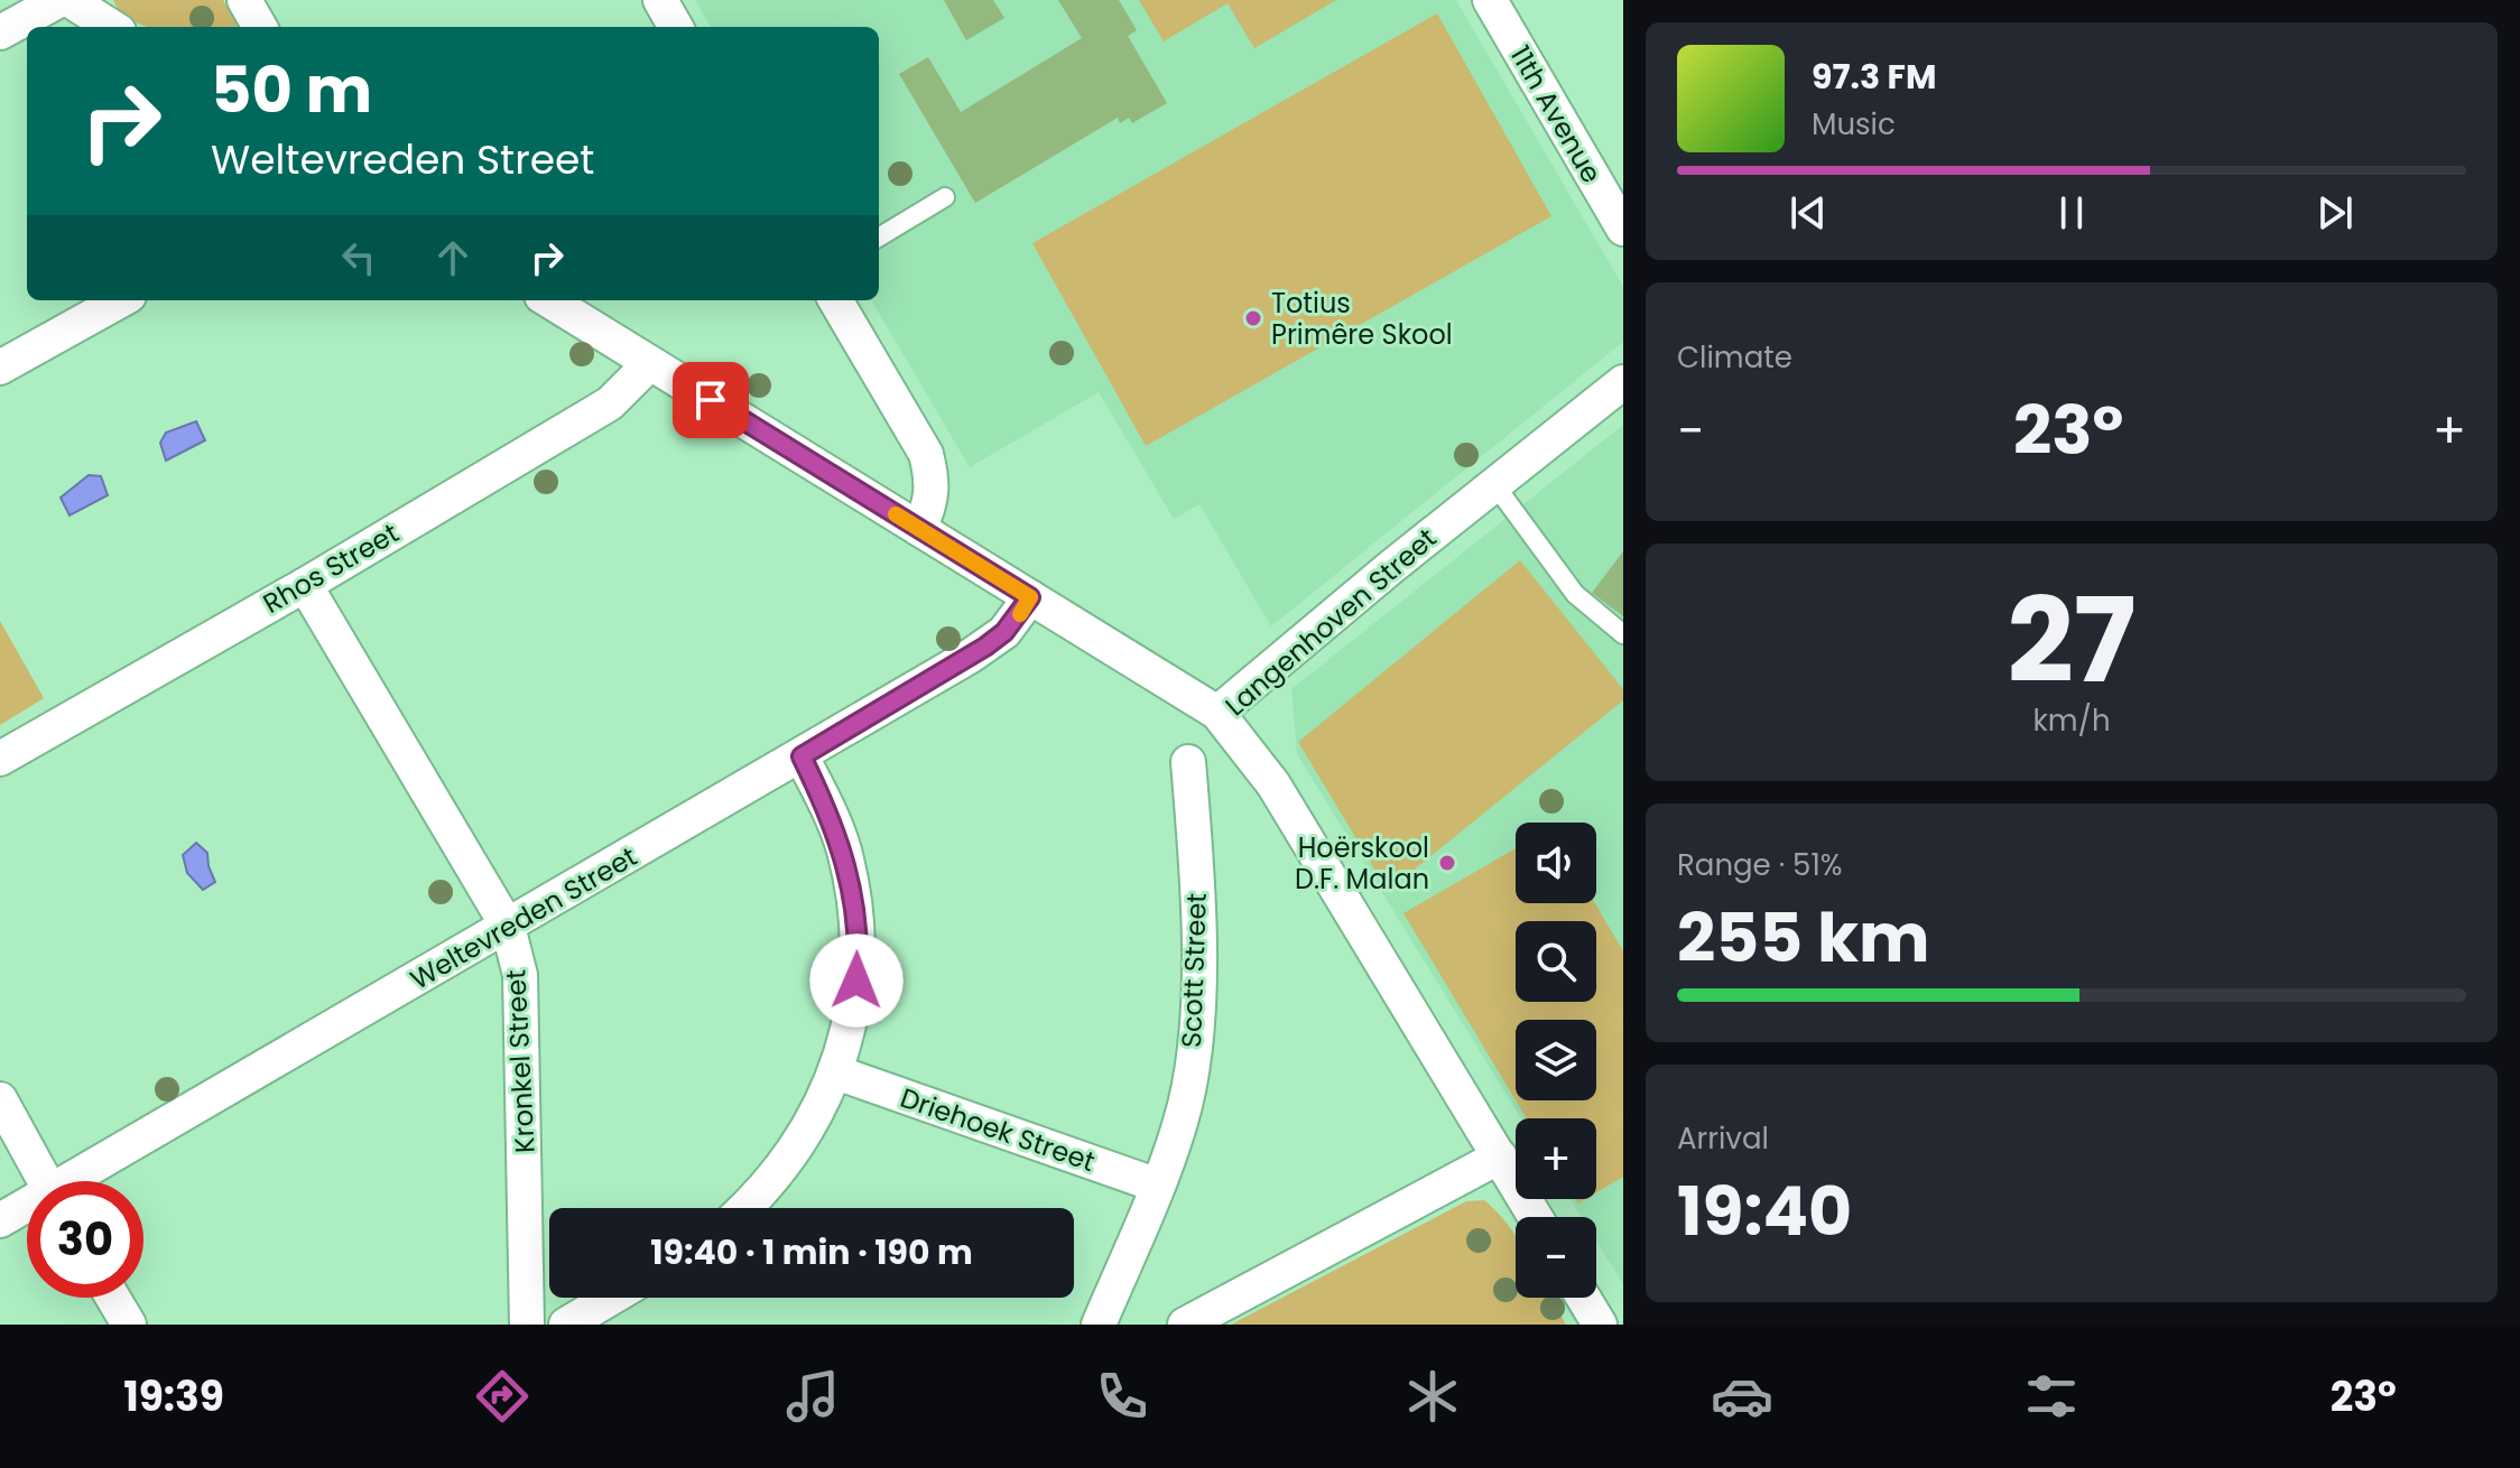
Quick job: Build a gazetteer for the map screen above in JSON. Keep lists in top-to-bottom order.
{
  "streets": {
    "street": [
      "11th Avenue",
      "Rhos Street",
      "Langenhoven Street",
      "Weltevreden Street",
      "Scott Street",
      "Kronkel Street",
      "Driehoek Street"
    ]
  },
  "crossings": [
    ["Rhos Street", "Kronkel Street"],
    ["Weltevreden Street", "Kronkel Street"],
    ["Scott Street", "Driehoek Street"]
  ],
  "places": ["Totius Primêre Skool", "Hoërskool D.F. Malan"],
  "page": {
    "turn": ["50 m", "Weltevreden Street"],
    "song": ["97.3 FM", "Music"],
    "tile": [
      "Climate",
      ["27", "km/h"],
      ["Range · 51%", "255 km"],
      ["Arrival", "19:40"]
    ],
    "heat": ["−", "23°", "+"],
    "map_buttons": ["+", "−"],
    "limit": "30",
    "trip": "19:40 · 1 min · 190 m",
    "tabs": ["19:39", "23°"]
  }
}
